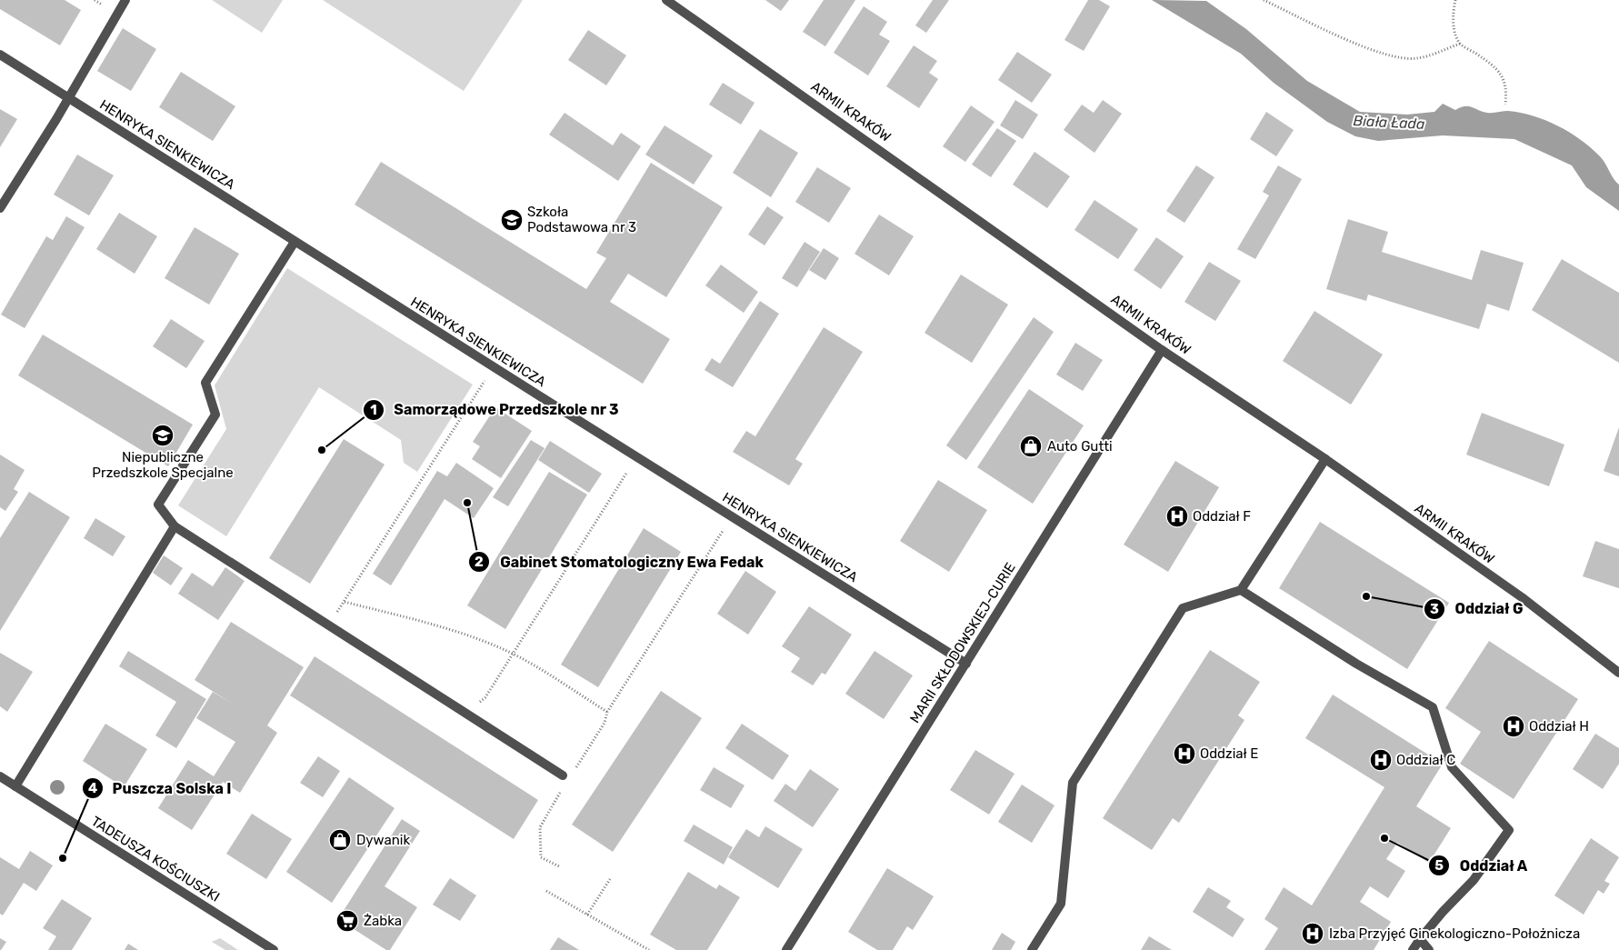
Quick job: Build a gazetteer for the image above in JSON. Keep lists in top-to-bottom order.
{
  "streets": {
    "street": [
      "ARMII KRAKÓW",
      "HENRYKA SIENKIEWICZA",
      "MARII SKŁODOWSKIEJ-CURIE",
      "TADEUSZA KOŚCIUSZKI"
    ]
  },
  "crossings": [
    ["ARMII KRAKÓW", "MARII SKŁODOWSKIEJ-CURIE"],
    ["HENRYKA SIENKIEWICZA", "MARII SKŁODOWSKIEJ-CURIE"]
  ],
  "water": ["Biała Łada"],
  "places": {
    "school or university": ["Szkoła Podstawowa nr 3", "Niepubliczne Przedszkole Specjalne"],
    "shop": ["Auto Gutti", "Dywanik"],
    "other": [
      "Samorządowe Przedszkole nr 3",
      "Gabinet Stomatologiczny Ewa Fedak",
      "Oddział G",
      "Oddział A",
      "Puszcza Solska I"
    ],
    "hospital": [
      "Oddział F",
      "Oddział H",
      "Oddział E",
      "Oddział C",
      "Izba Przyjęć Ginekologiczno-Położnicza"
    ],
    "supermarket": ["Żabka"]
  }
}
